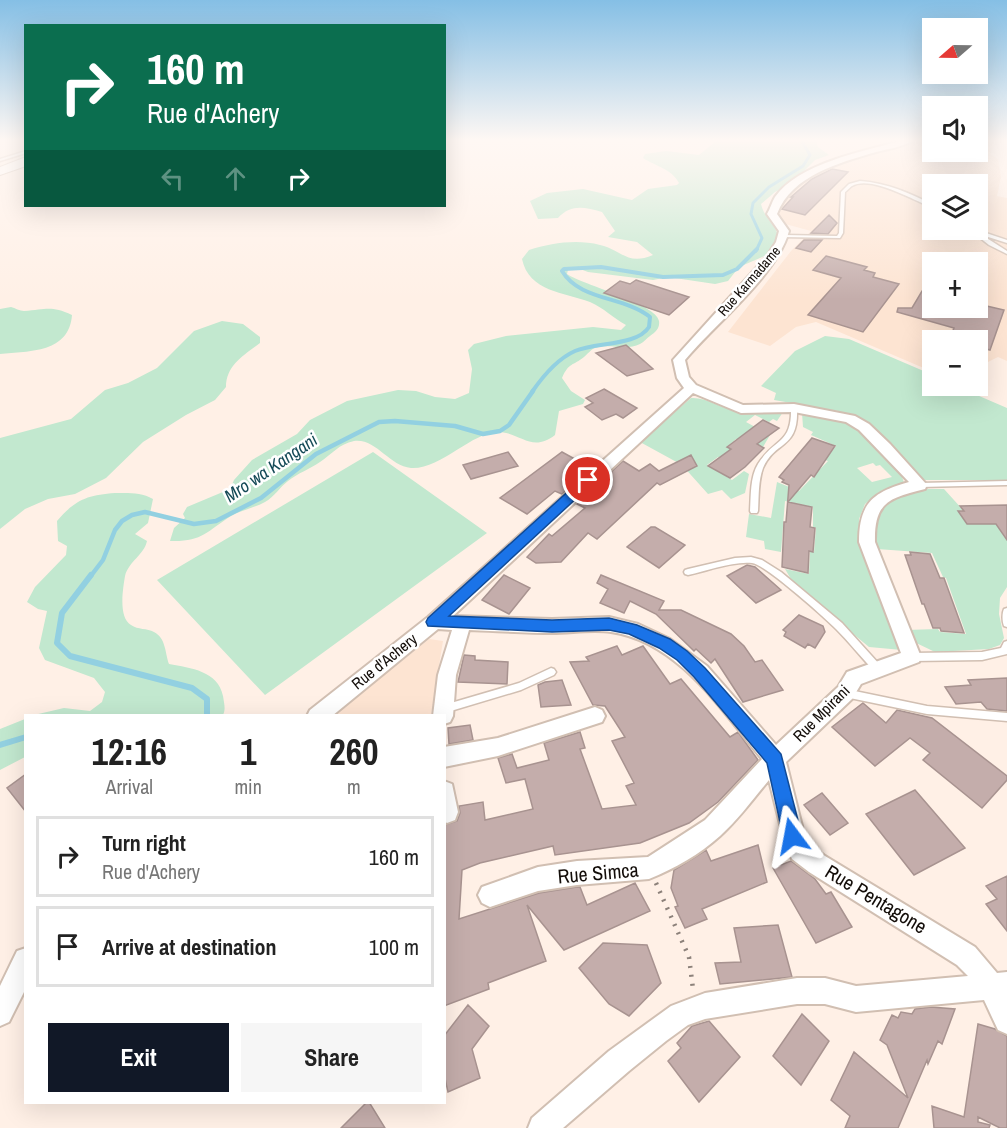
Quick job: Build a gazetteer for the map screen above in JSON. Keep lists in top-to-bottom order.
{
  "streets": {
    "street": [
      "Rue Karmadame",
      "Rue d'Achery",
      "Rue Mpirani",
      "Rue Simca",
      "Rue Pentagone"
    ]
  },
  "crossings": [
    ["Rue Karmadame", "Rue d'Achery"],
    ["Rue d'Achery", "Rue Pentagone"],
    ["Rue Mpirani", "Rue Simca"],
    ["Rue Mpirani", "Rue Pentagone"],
    ["Rue Simca", "Rue Pentagone"]
  ],
  "water": ["Mro wa Kangani"],
  "north": "left",
  "page": {
    "map_buttons": ["+", "−"],
    "turn": ["160 m", "Rue d'Achery"],
    "eta": [
      "12:16",
      "Arrival",
      "1",
      "min",
      "260",
      "m"
    ],
    "list": [
      {
        "name": "Turn right",
        "note": "Rue d'Achery",
        "value": "160 m"
      },
      {
        "name": "Arrive at destination",
        "value": "100 m"
      }
    ],
    "buttons": ["Exit", "Share"]
  }
}
